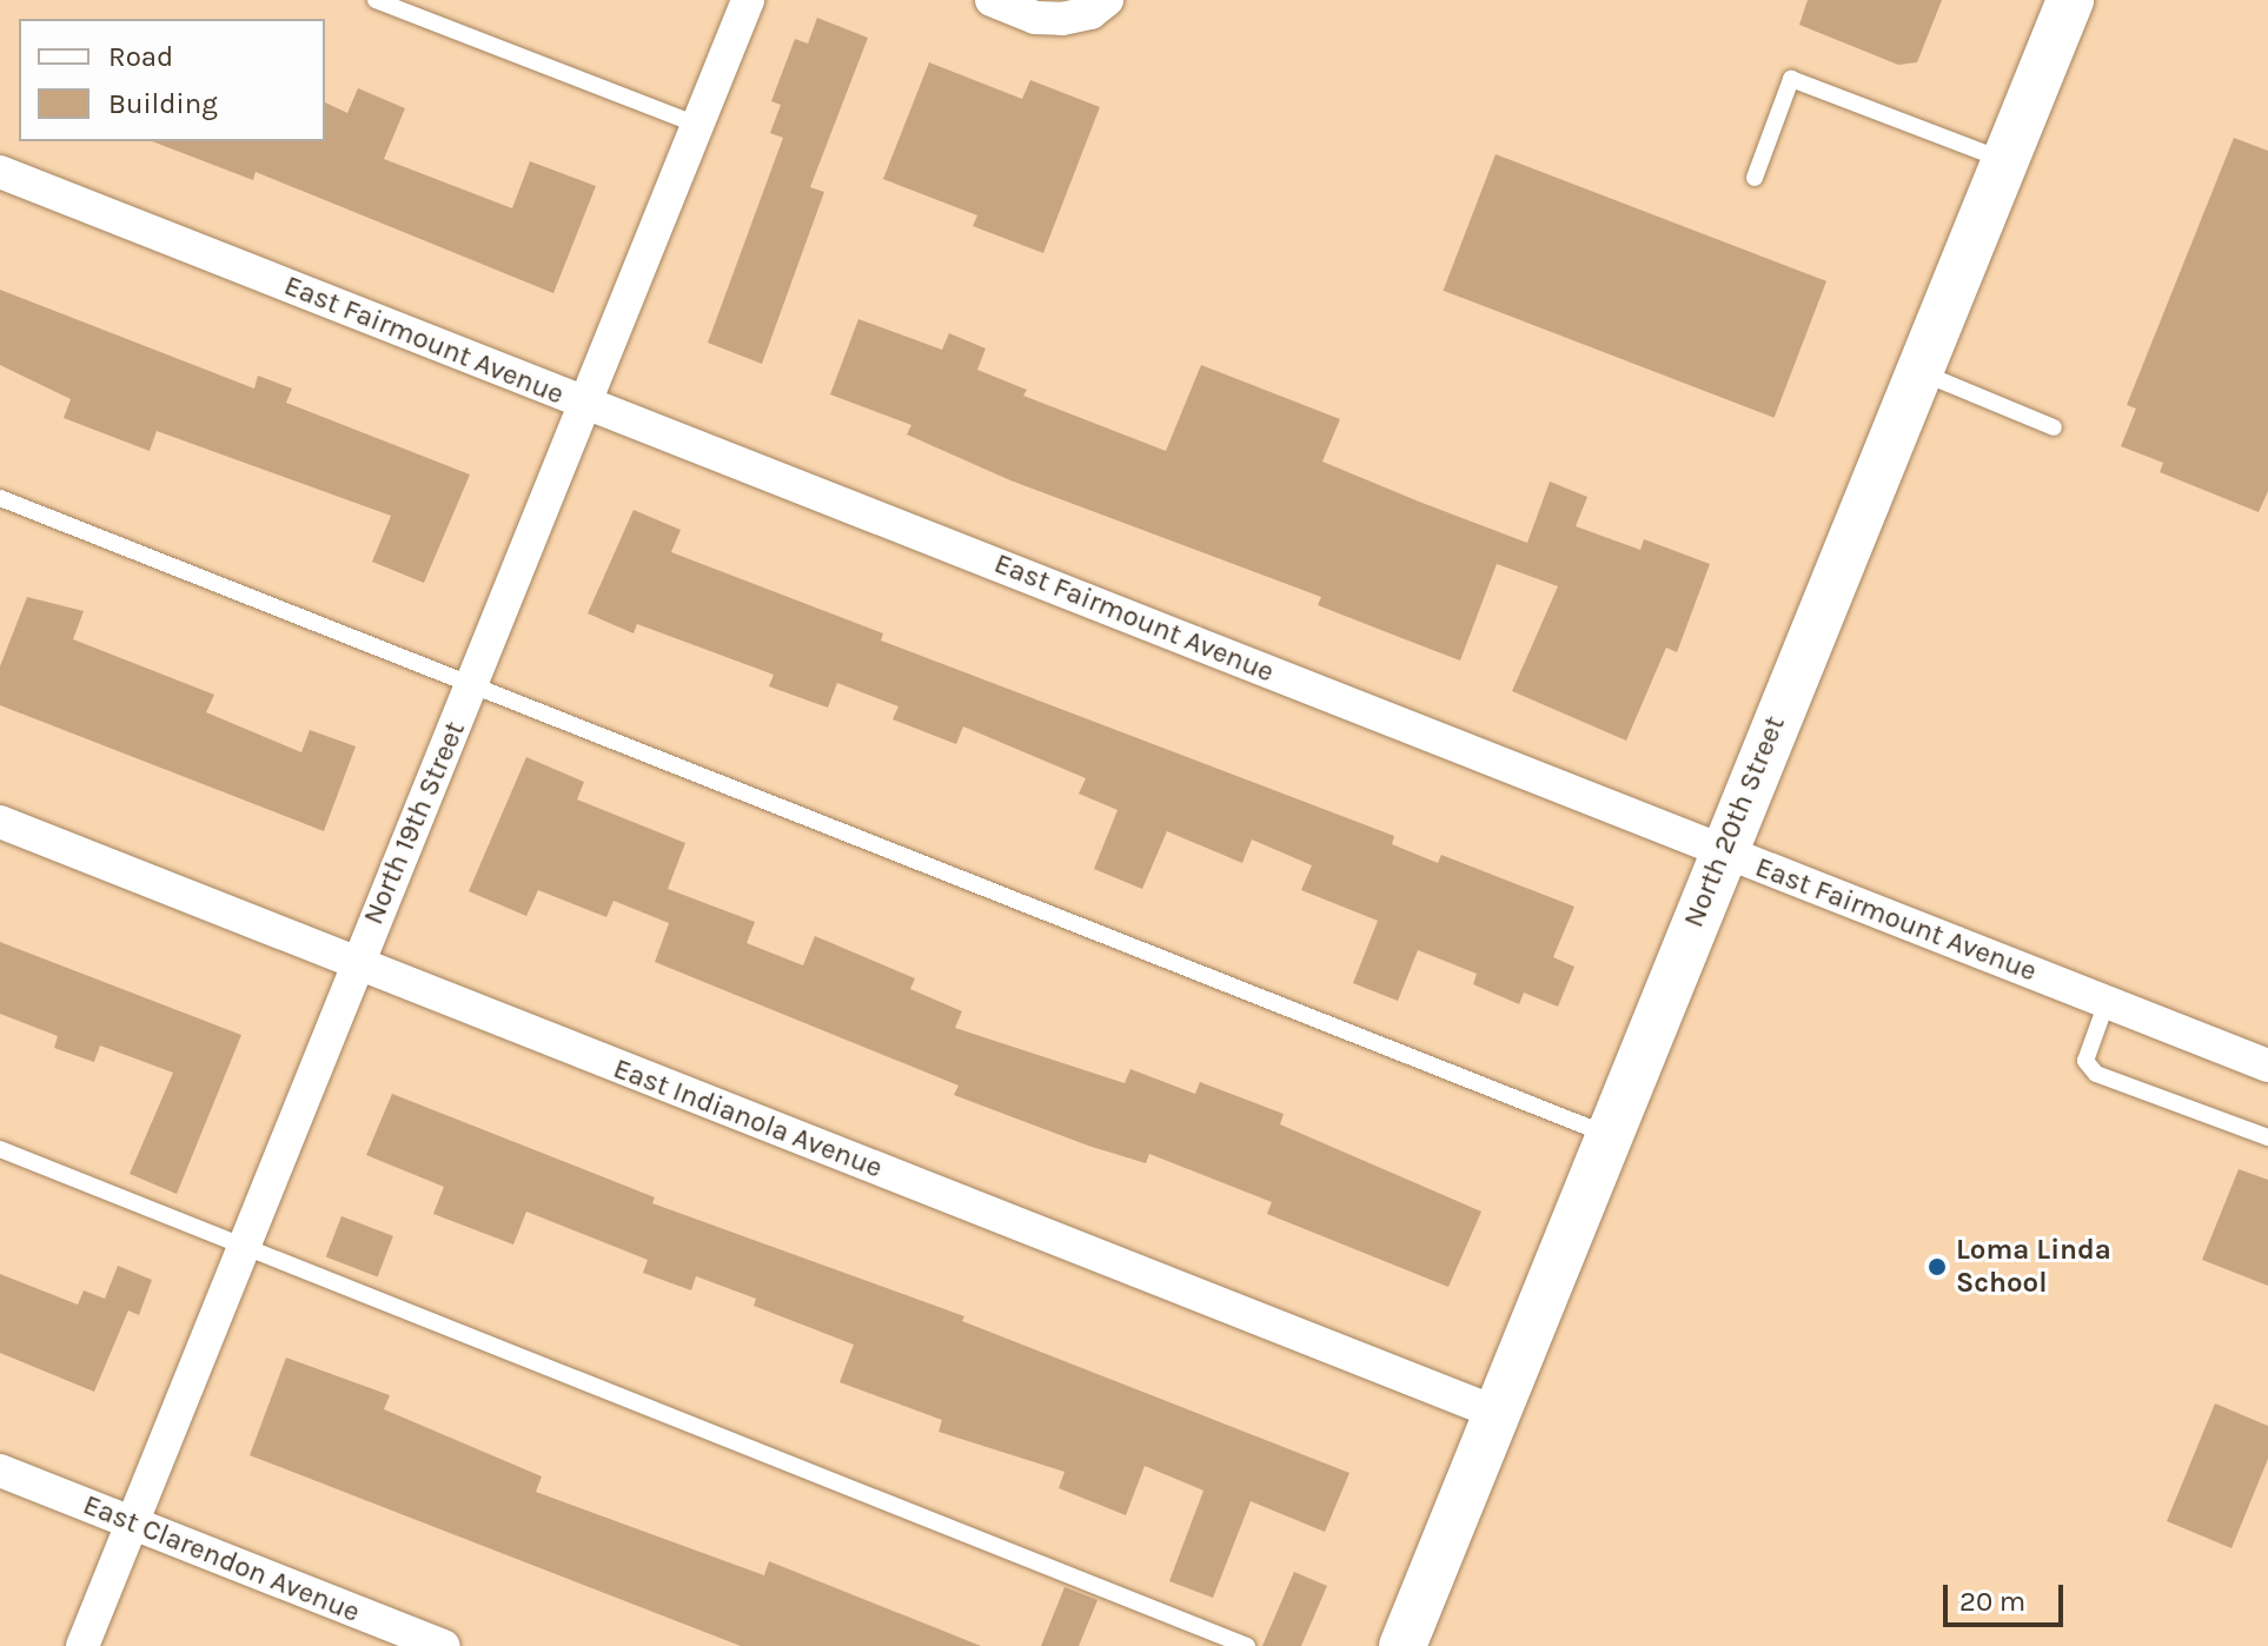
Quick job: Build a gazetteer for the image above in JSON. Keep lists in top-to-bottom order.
{
  "streets": {
    "street": [
      "East Fairmount Avenue",
      "North 20th Street",
      "North 19th Street",
      "East Indianola Avenue",
      "East Clarendon Avenue"
    ]
  },
  "crossings": [
    ["East Fairmount Avenue", "North 20th Street"],
    ["East Fairmount Avenue", "North 19th Street"],
    ["North 20th Street", "East Indianola Avenue"],
    ["North 19th Street", "East Indianola Avenue"],
    ["North 19th Street", "East Clarendon Avenue"]
  ],
  "places": ["Loma Linda School"],
  "legend": ["Road", "Building"],
  "scale_bar": "20 m"
}
